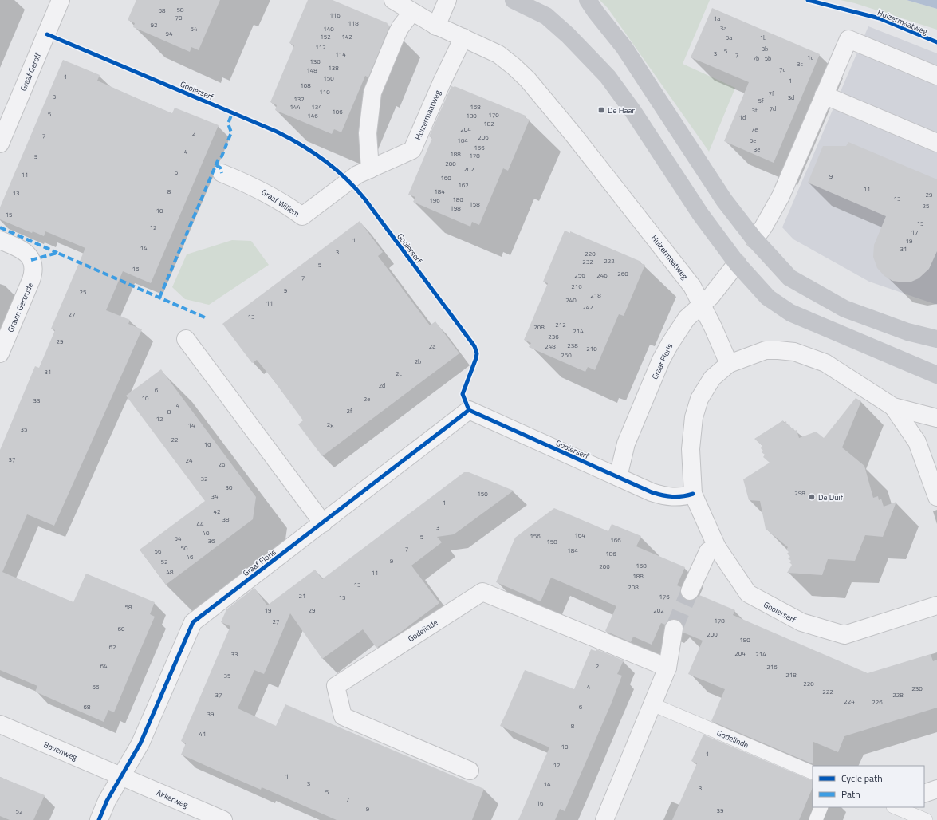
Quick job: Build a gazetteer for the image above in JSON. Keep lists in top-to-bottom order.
{
  "streets": {
    "street": [
      "Huizermaatweg",
      "Graaf Gerolf",
      "Gooierserf",
      "Graaf Willem",
      "Gravin Gertrude",
      "Graaf Floris",
      "Godelinde",
      "Bovenweg",
      "Akkerweg"
    ]
  },
  "crossings": [
    ["Huizermaatweg", "Graaf Willem"],
    ["Huizermaatweg", "Graaf Floris"],
    ["Gooierserf", "Graaf Floris"],
    ["Graaf Floris", "Bovenweg"],
    ["Graaf Floris", "Akkerweg"],
    ["Bovenweg", "Akkerweg"]
  ],
  "places": {
    "transit": ["De Haar"],
    "other": ["De Duif"]
  },
  "house_numbers": [
    "58",
    "68",
    "116",
    "70",
    "1a",
    "118",
    "92",
    "3a",
    "54",
    "140",
    "94",
    "152",
    "142",
    "5a",
    "1b",
    "112",
    "3b",
    "5",
    "3",
    "114",
    "7",
    "1c",
    "7b",
    "5b",
    "136",
    "3c",
    "138",
    "7c",
    "148",
    "1",
    "150",
    "1",
    "108",
    "110",
    "7f",
    "3",
    "3d",
    "132",
    "5f",
    "144",
    "134",
    "168",
    "7d",
    "3f",
    "106",
    "5",
    "170",
    "146",
    "180",
    "1d",
    "182",
    "204",
    "7e",
    "2",
    "7",
    "206",
    "164",
    "5e",
    "166",
    "3e",
    "4",
    "188",
    "178",
    "9",
    "200",
    "202",
    "6",
    "11",
    "9",
    "160",
    "162",
    "11",
    "8",
    "184",
    "13",
    "29",
    "13",
    "186",
    "196",
    "158",
    "25",
    "198",
    "10",
    "15",
    "15",
    "12",
    "17",
    "1",
    "19",
    "14",
    "31",
    "3",
    "220",
    "222",
    "232",
    "5",
    "16",
    "260",
    "256",
    "246",
    "7",
    "216",
    "9",
    "25",
    "218",
    "240",
    "11",
    "242",
    "27",
    "13",
    "212",
    "208",
    "214",
    "236",
    "29",
    "238",
    "2a",
    "248",
    "210",
    "250",
    "2b",
    "31",
    "2c",
    "2d",
    "6",
    "10",
    "2e",
    "33",
    "4",
    "2f",
    "8",
    "12",
    "2g",
    "14",
    "35",
    "22",
    "16",
    "37",
    "24",
    "26",
    "32",
    "30",
    "298",
    "150",
    "34",
    "1",
    "42",
    "38",
    "44",
    "3",
    "40",
    "164",
    "156",
    "5",
    "54",
    "166",
    "36",
    "158",
    "50",
    "7",
    "184",
    "56",
    "186",
    "46",
    "9",
    "52",
    "168",
    "206",
    "48",
    "11",
    "188",
    "13",
    "208",
    "21",
    "176",
    "15",
    "58",
    "19",
    "29",
    "202",
    "178",
    "27",
    "60",
    "200",
    "180",
    "62",
    "204",
    "33",
    "214",
    "64",
    "2",
    "216",
    "218",
    "35",
    "220",
    "66",
    "4",
    "230",
    "222",
    "37",
    "228",
    "224",
    "226",
    "68",
    "6",
    "39",
    "8",
    "41",
    "10",
    "1",
    "12",
    "1",
    "3",
    "14",
    "3",
    "5",
    "7",
    "16",
    "9",
    "39",
    "52"
  ],
  "legend": ["Cycle path", "Path"]
}
